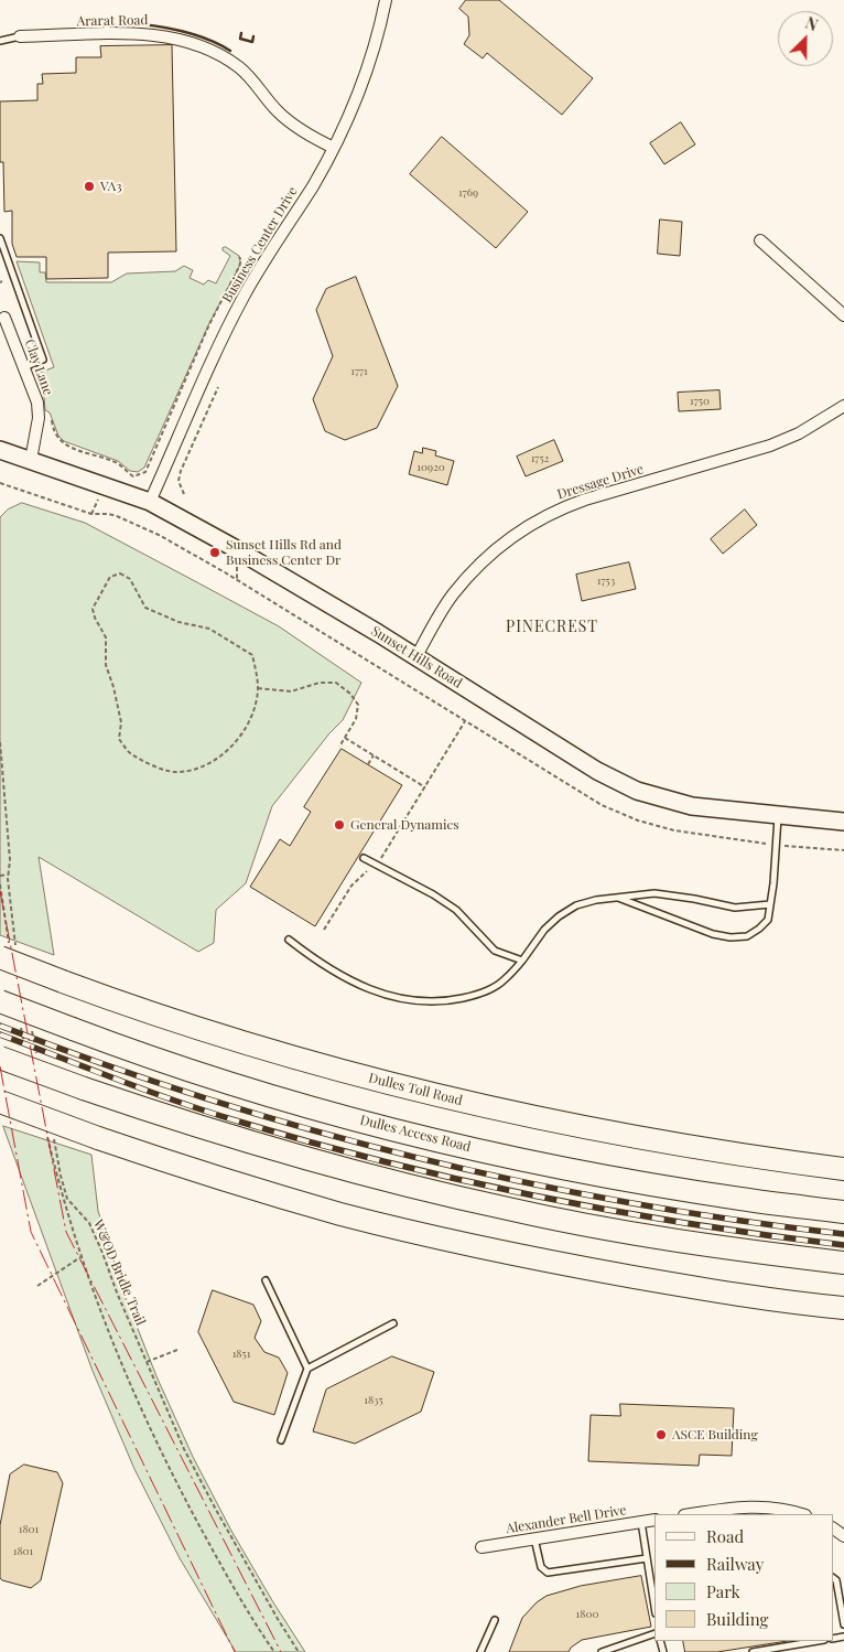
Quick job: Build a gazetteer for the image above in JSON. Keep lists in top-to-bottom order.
{
  "streets": {
    "highway": ["Dulles Toll Road", "Dulles Access Road"],
    "main road": ["Sunset Hills Road"],
    "street": [
      "Ararat Road",
      "Business Center Drive",
      "Clay Lane",
      "Dressage Drive",
      "Alexander Bell Drive"
    ],
    "path": ["W&OD Bridle Trail"]
  },
  "crossings": [
    ["Ararat Road", "Business Center Drive"],
    ["Business Center Drive", "Sunset Hills Road"],
    ["Clay Lane", "Sunset Hills Road"],
    ["Dressage Drive", "Sunset Hills Road"]
  ],
  "districts": ["PINECREST"],
  "places": [
    "VA3",
    "Sunset Hills Rd and Business Center Dr",
    "General Dynamics",
    "ASCE Building"
  ],
  "house_numbers": [
    "1769",
    "1771",
    "1750",
    "1752",
    "10920",
    "1753",
    "1851",
    "1835",
    "1801",
    "1801",
    "1800"
  ],
  "legend": [
    "Road",
    "Railway",
    "Park",
    "Building"
  ],
  "north": "top right"
}
